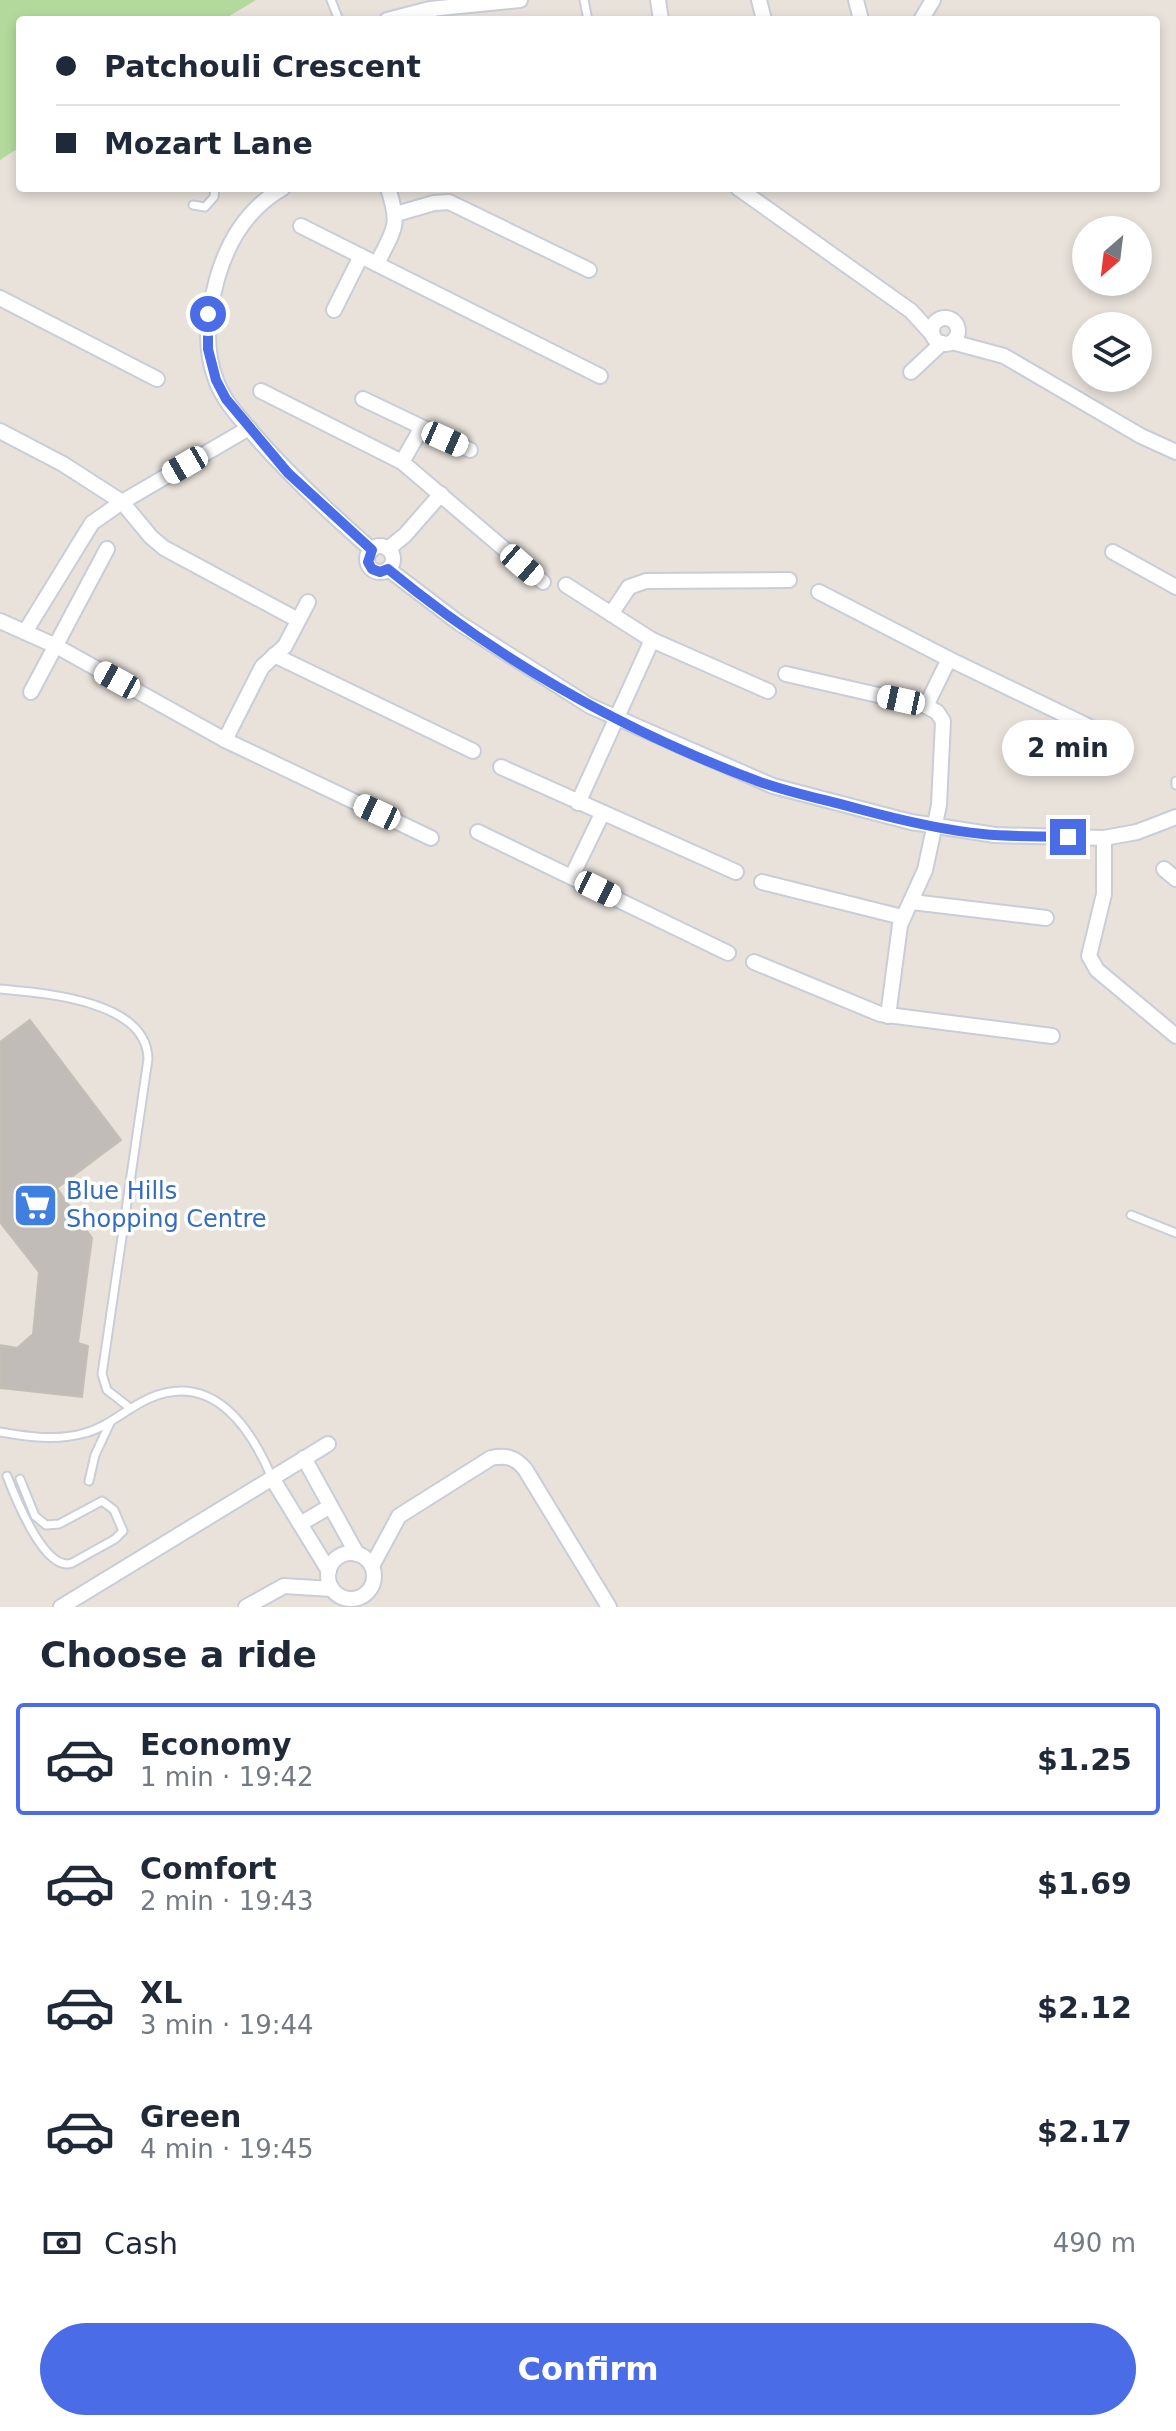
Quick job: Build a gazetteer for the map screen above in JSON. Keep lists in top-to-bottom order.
{
  "places": {
    "supermarket": ["Blue Hills Shopping Centre"]
  },
  "north": "bottom left",
  "page": {
    "banner": ["Patchouli Crescent", "Mozart Lane"],
    "bubble": "2 min",
    "heading": "Choose a ride",
    "list": [
      {
        "name": "Economy",
        "note": "1 min · 19:42",
        "value": "$1.25"
      },
      {
        "name": "Comfort",
        "note": "2 min · 19:43",
        "value": "$1.69"
      },
      {
        "name": "XL",
        "note": "3 min · 19:44",
        "value": "$2.12"
      },
      {
        "name": "Green",
        "note": "4 min · 19:45",
        "value": "$2.17"
      }
    ],
    "pay": ["Cash", "490 m"],
    "buttons": "Confirm"
  }
}
